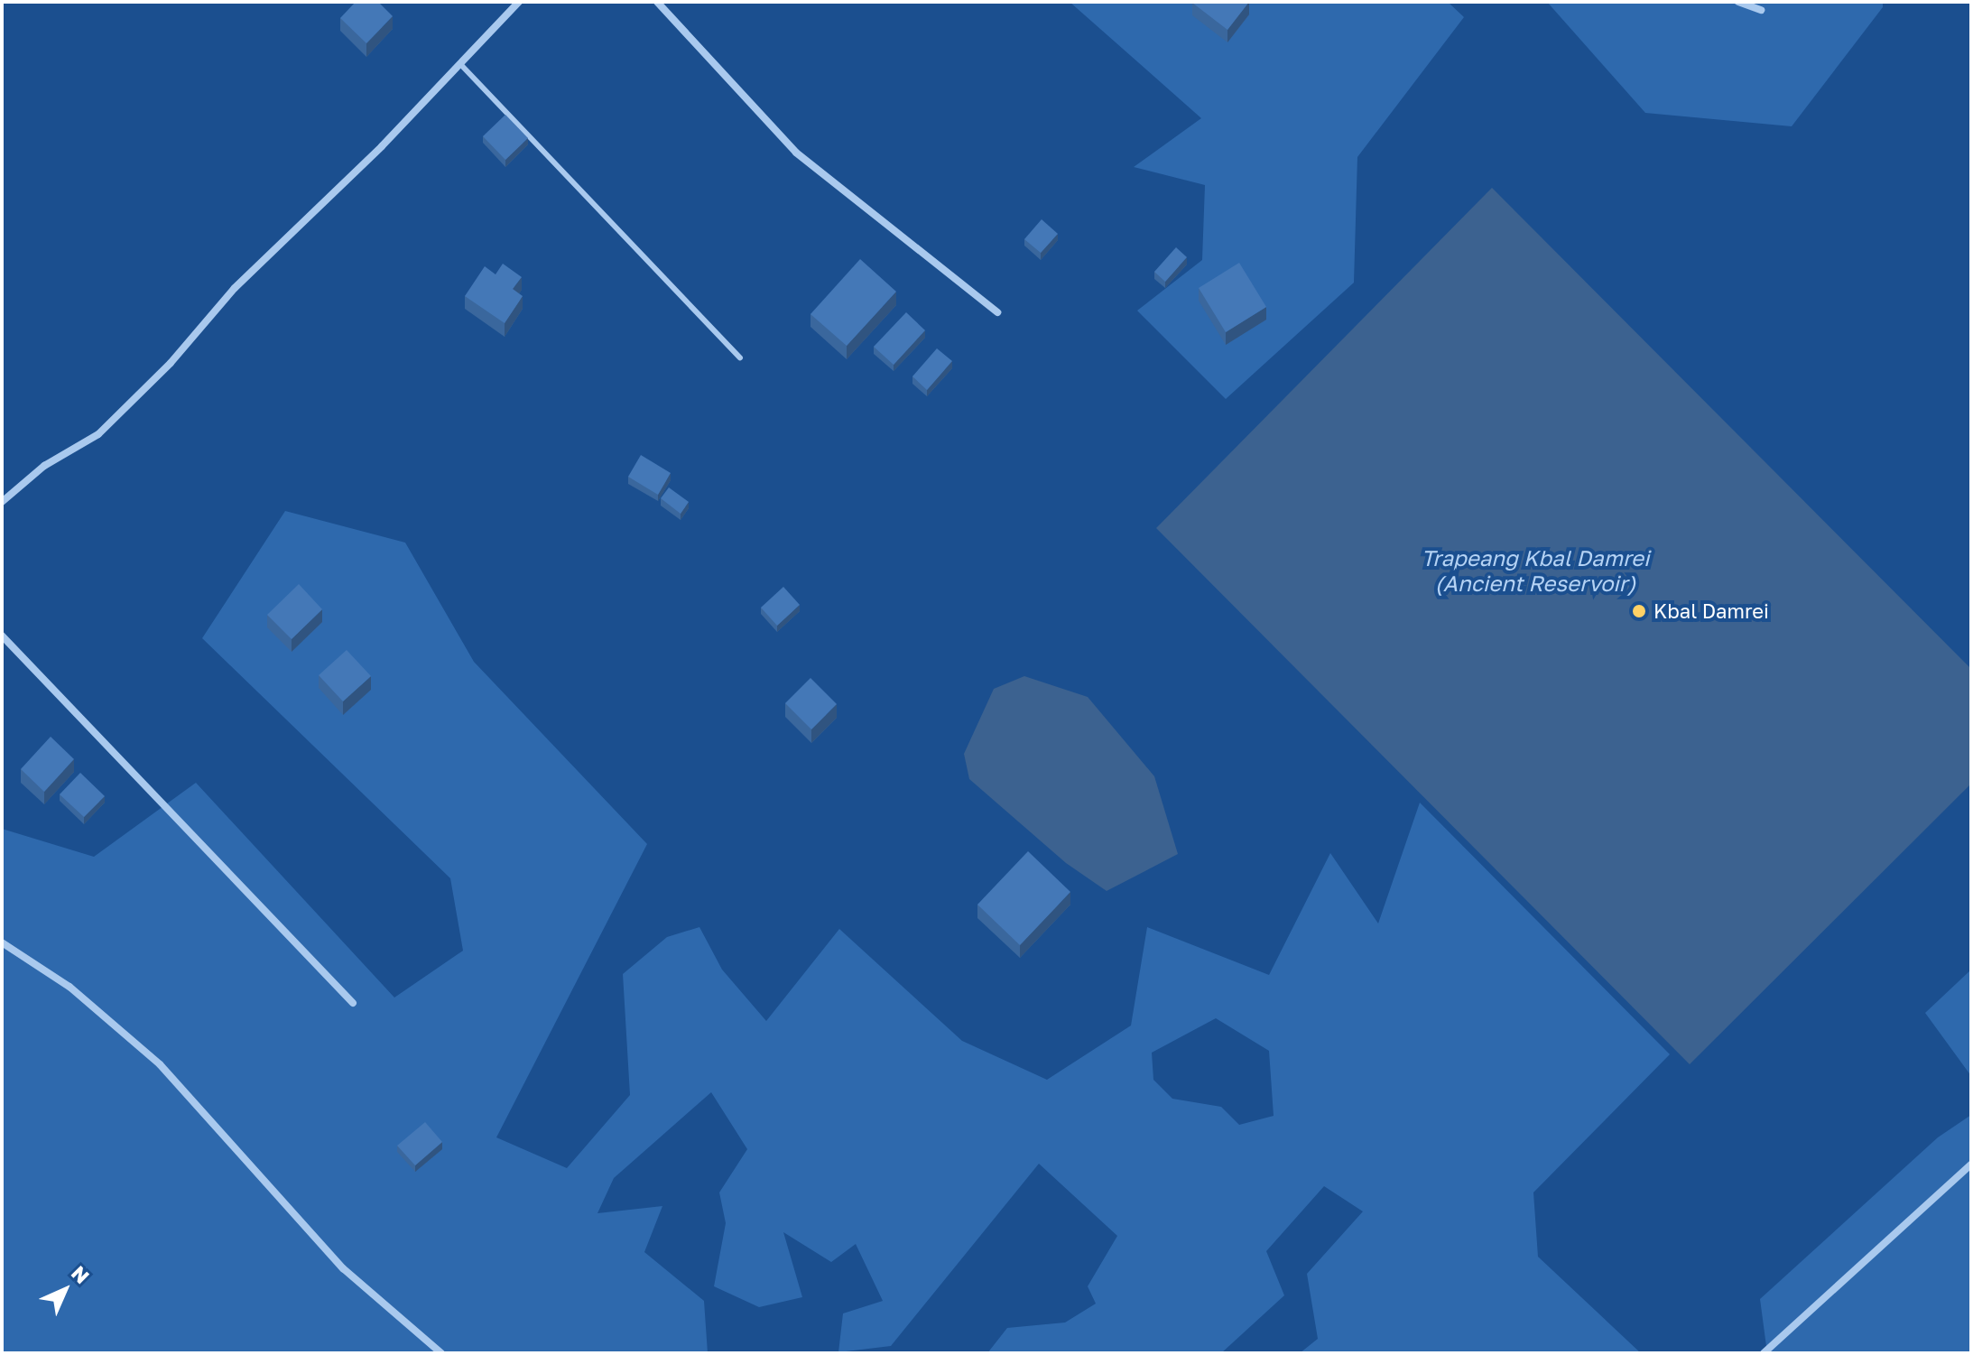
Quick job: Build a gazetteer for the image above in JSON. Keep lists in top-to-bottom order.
{
  "water": ["Trapeang Kbal Damrei (Ancient Reservoir)"],
  "places": ["Kbal Damrei"],
  "north": "top right"
}
